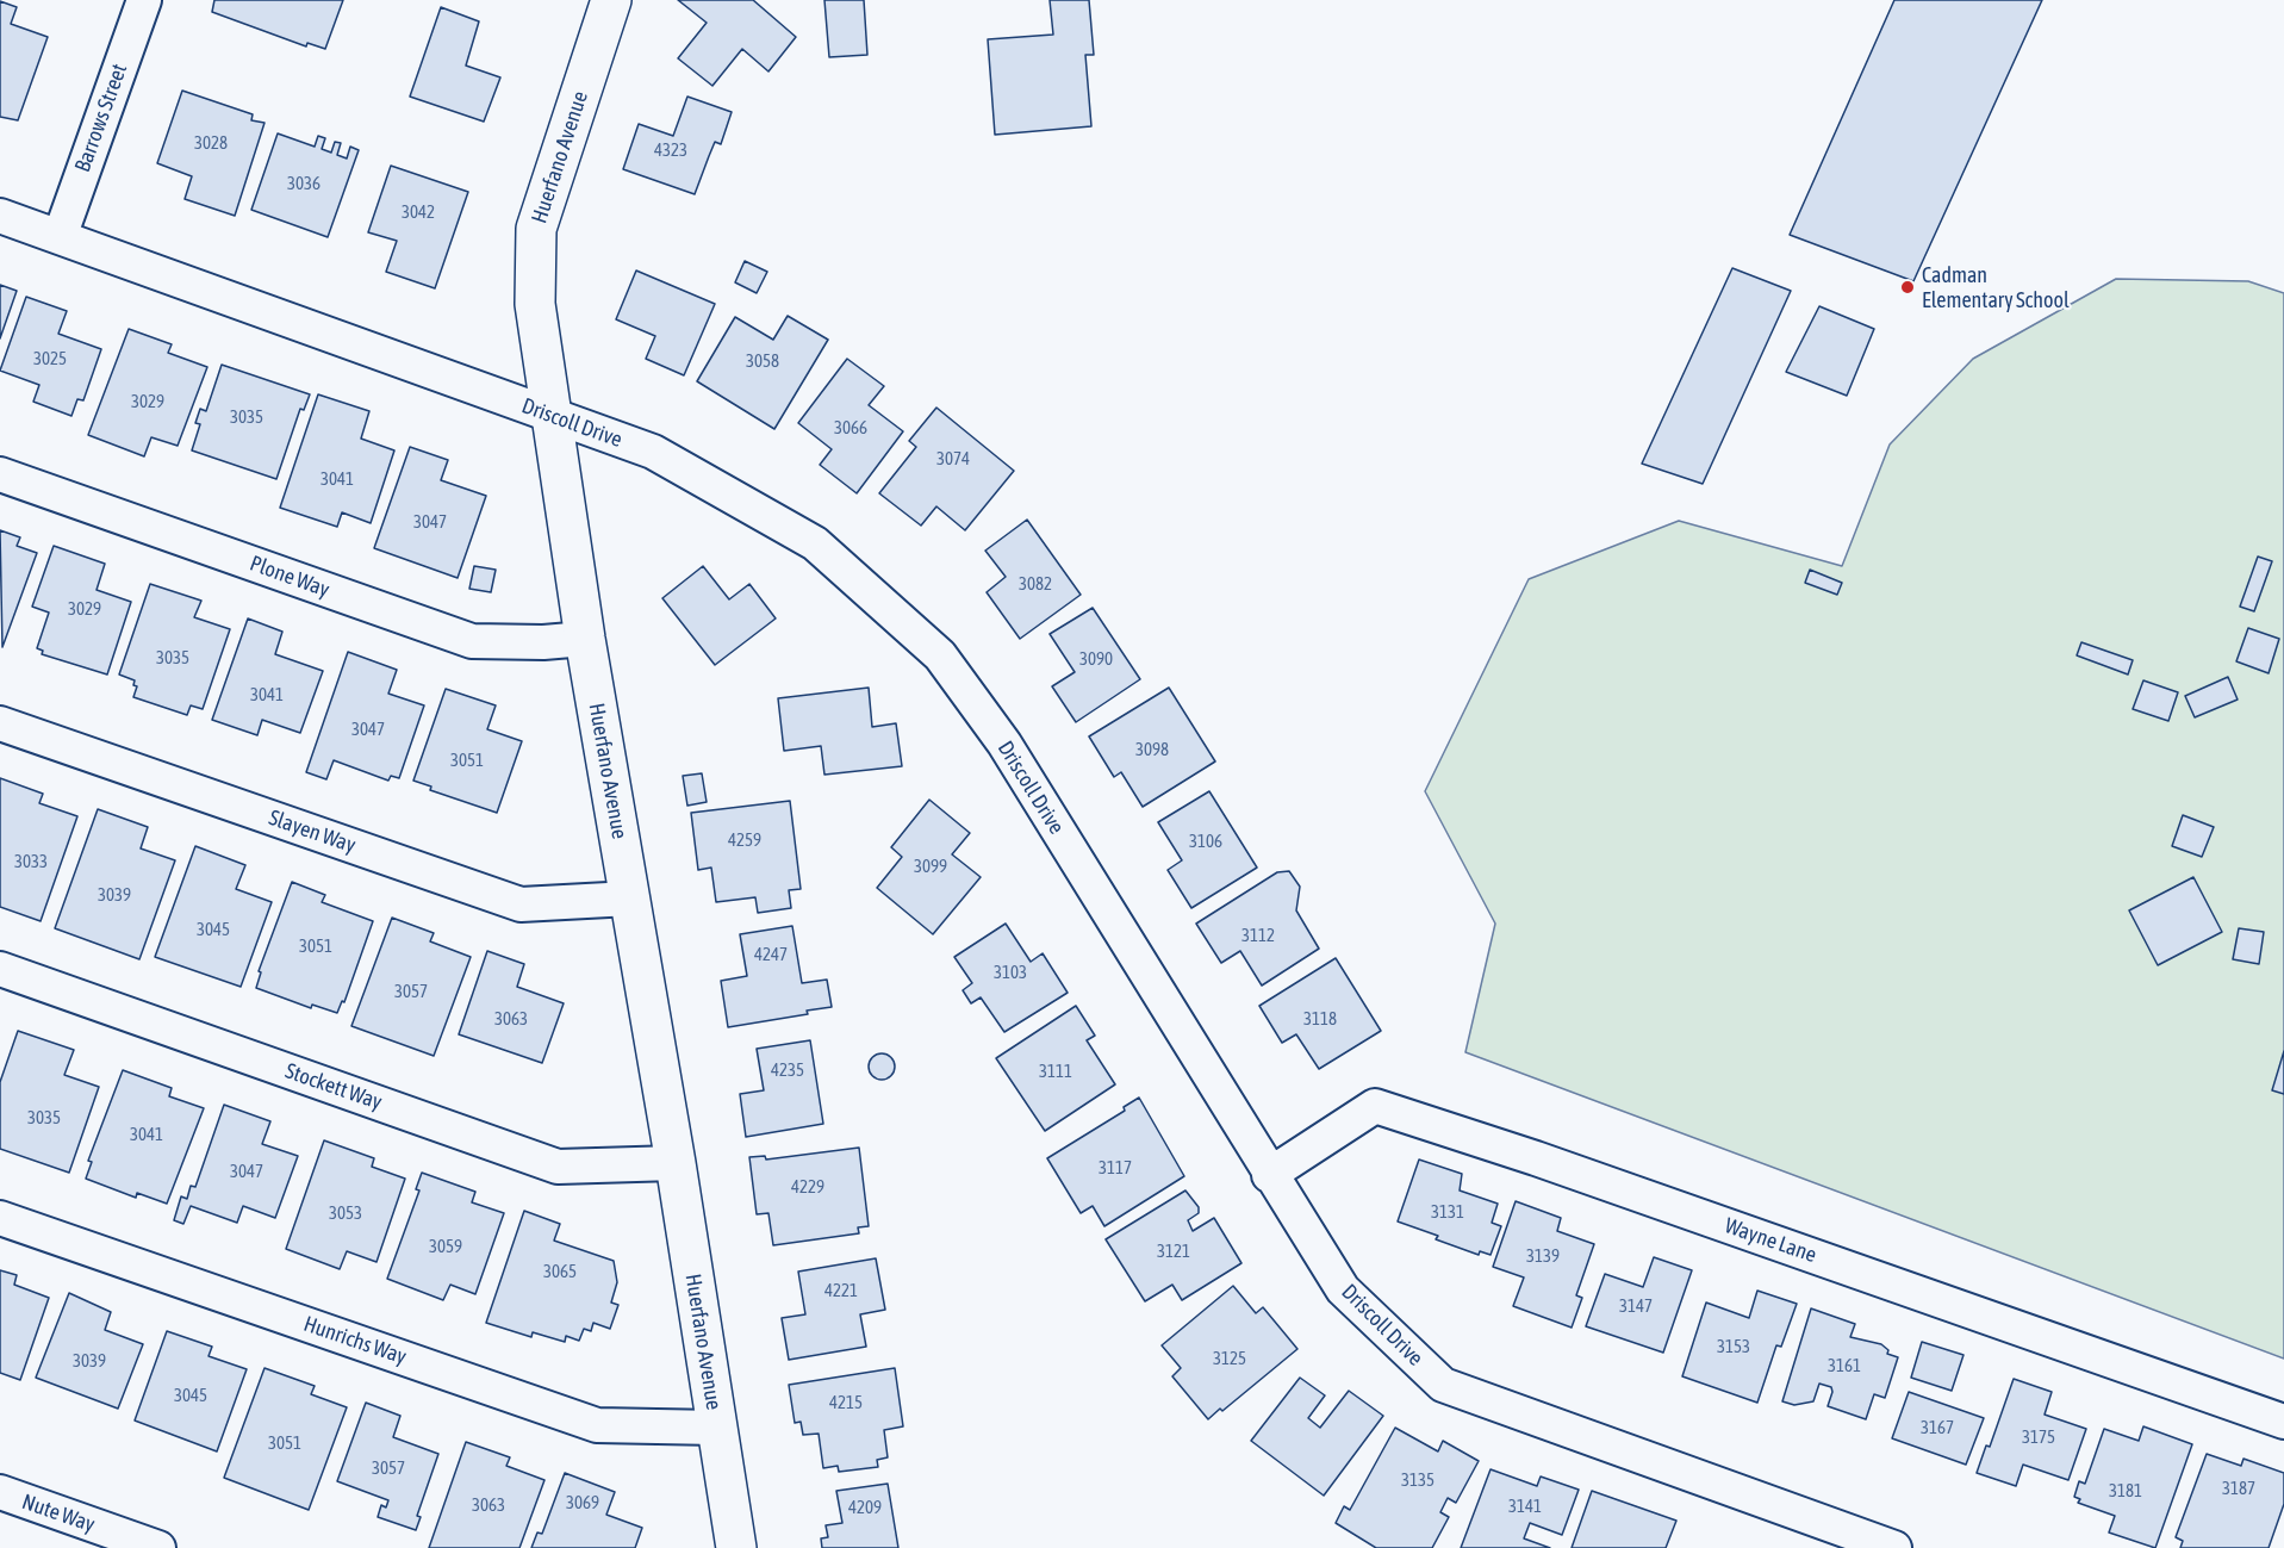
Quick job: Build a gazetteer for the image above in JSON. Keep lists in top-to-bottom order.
{
  "streets": {
    "street": [
      "Barrows Street",
      "Huerfano Avenue",
      "Driscoll Drive",
      "Plone Way",
      "Slayen Way",
      "Stockett Way",
      "Wayne Lane",
      "Hunrichs Way",
      "Nute Way"
    ]
  },
  "crossings": [
    ["Barrows Street", "Driscoll Drive"],
    ["Huerfano Avenue", "Driscoll Drive"],
    ["Huerfano Avenue", "Plone Way"],
    ["Huerfano Avenue", "Slayen Way"],
    ["Huerfano Avenue", "Stockett Way"],
    ["Huerfano Avenue", "Hunrichs Way"],
    ["Driscoll Drive", "Wayne Lane"]
  ],
  "places": ["Cadman Elementary School"],
  "house_numbers": [
    "3028",
    "4323",
    "3036",
    "3042",
    "3025",
    "3058",
    "3029",
    "3035",
    "3066",
    "3074",
    "3041",
    "3047",
    "3082",
    "3029",
    "3035",
    "3090",
    "3041",
    "3047",
    "3098",
    "3051",
    "4259",
    "3106",
    "3033",
    "3099",
    "3039",
    "3045",
    "3112",
    "3051",
    "4247",
    "3103",
    "3057",
    "3063",
    "3118",
    "4235",
    "3111",
    "3035",
    "3041",
    "3117",
    "3047",
    "4229",
    "3131",
    "3053",
    "3059",
    "3121",
    "3139",
    "3065",
    "4221",
    "3147",
    "3153",
    "3125",
    "3039",
    "3161",
    "3045",
    "4215",
    "3167",
    "3175",
    "3051",
    "3057",
    "3135",
    "3187",
    "3181",
    "3069",
    "3063",
    "3141",
    "4209"
  ]
}
